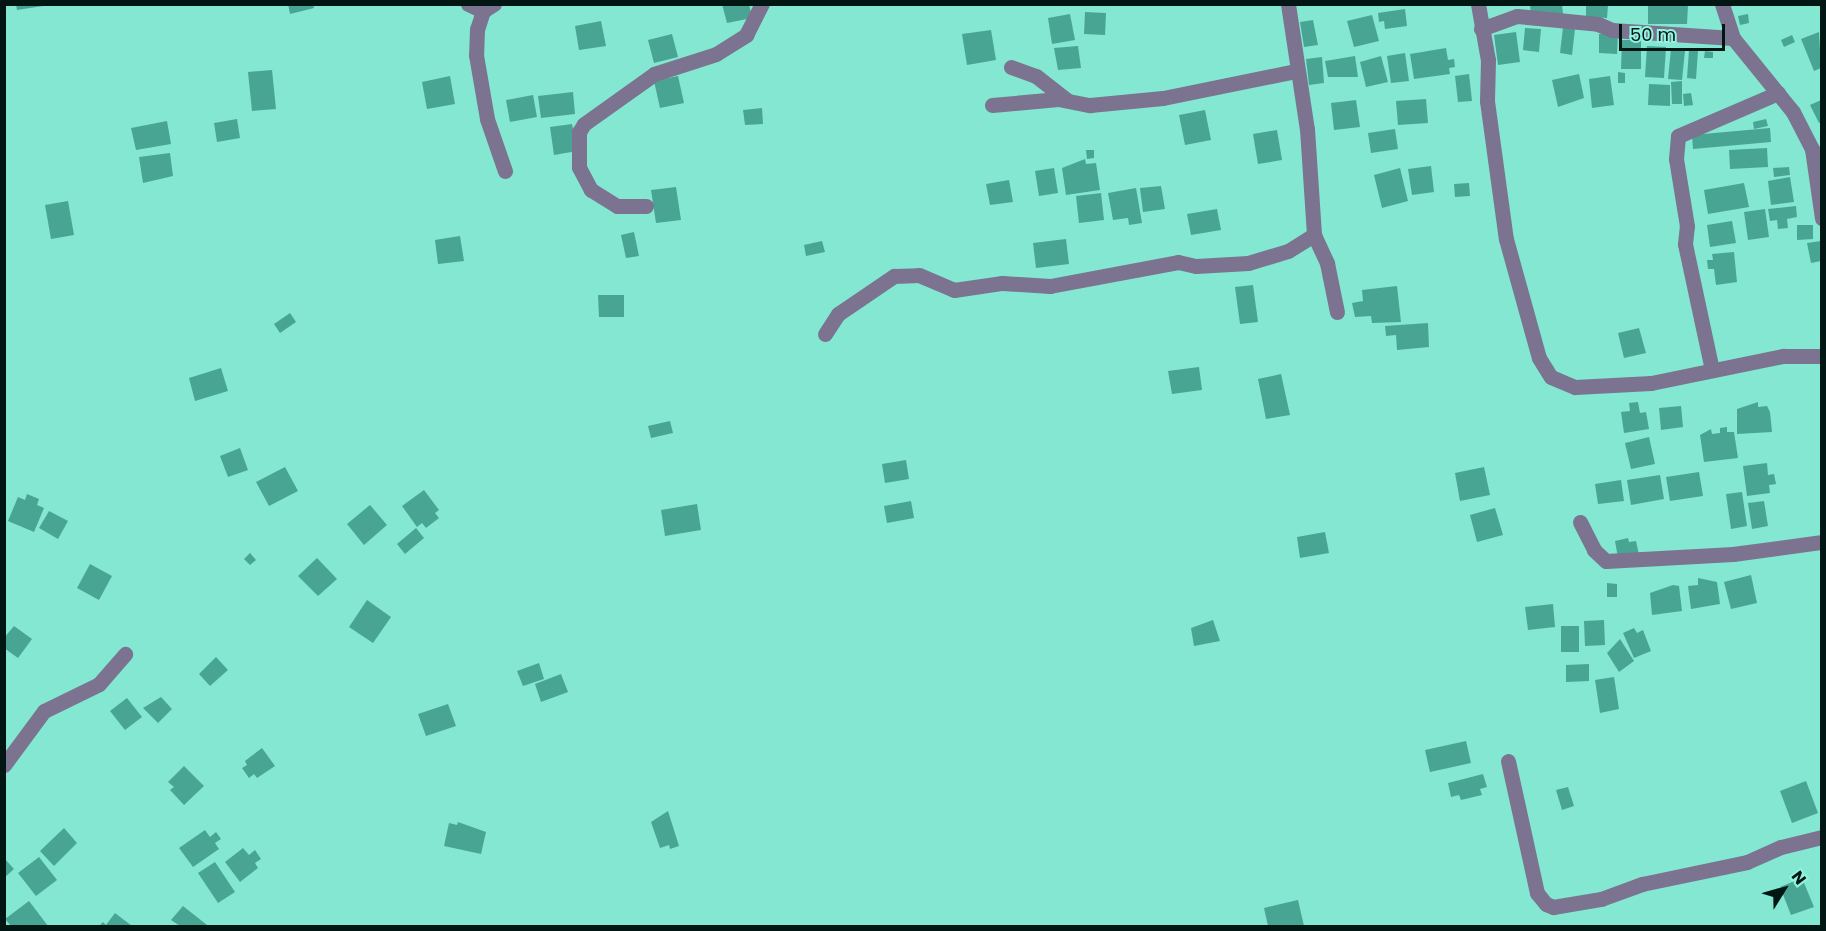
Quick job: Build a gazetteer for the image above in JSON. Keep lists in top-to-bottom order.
{
  "scale_bar": "50 m",
  "north": "top right"
}
